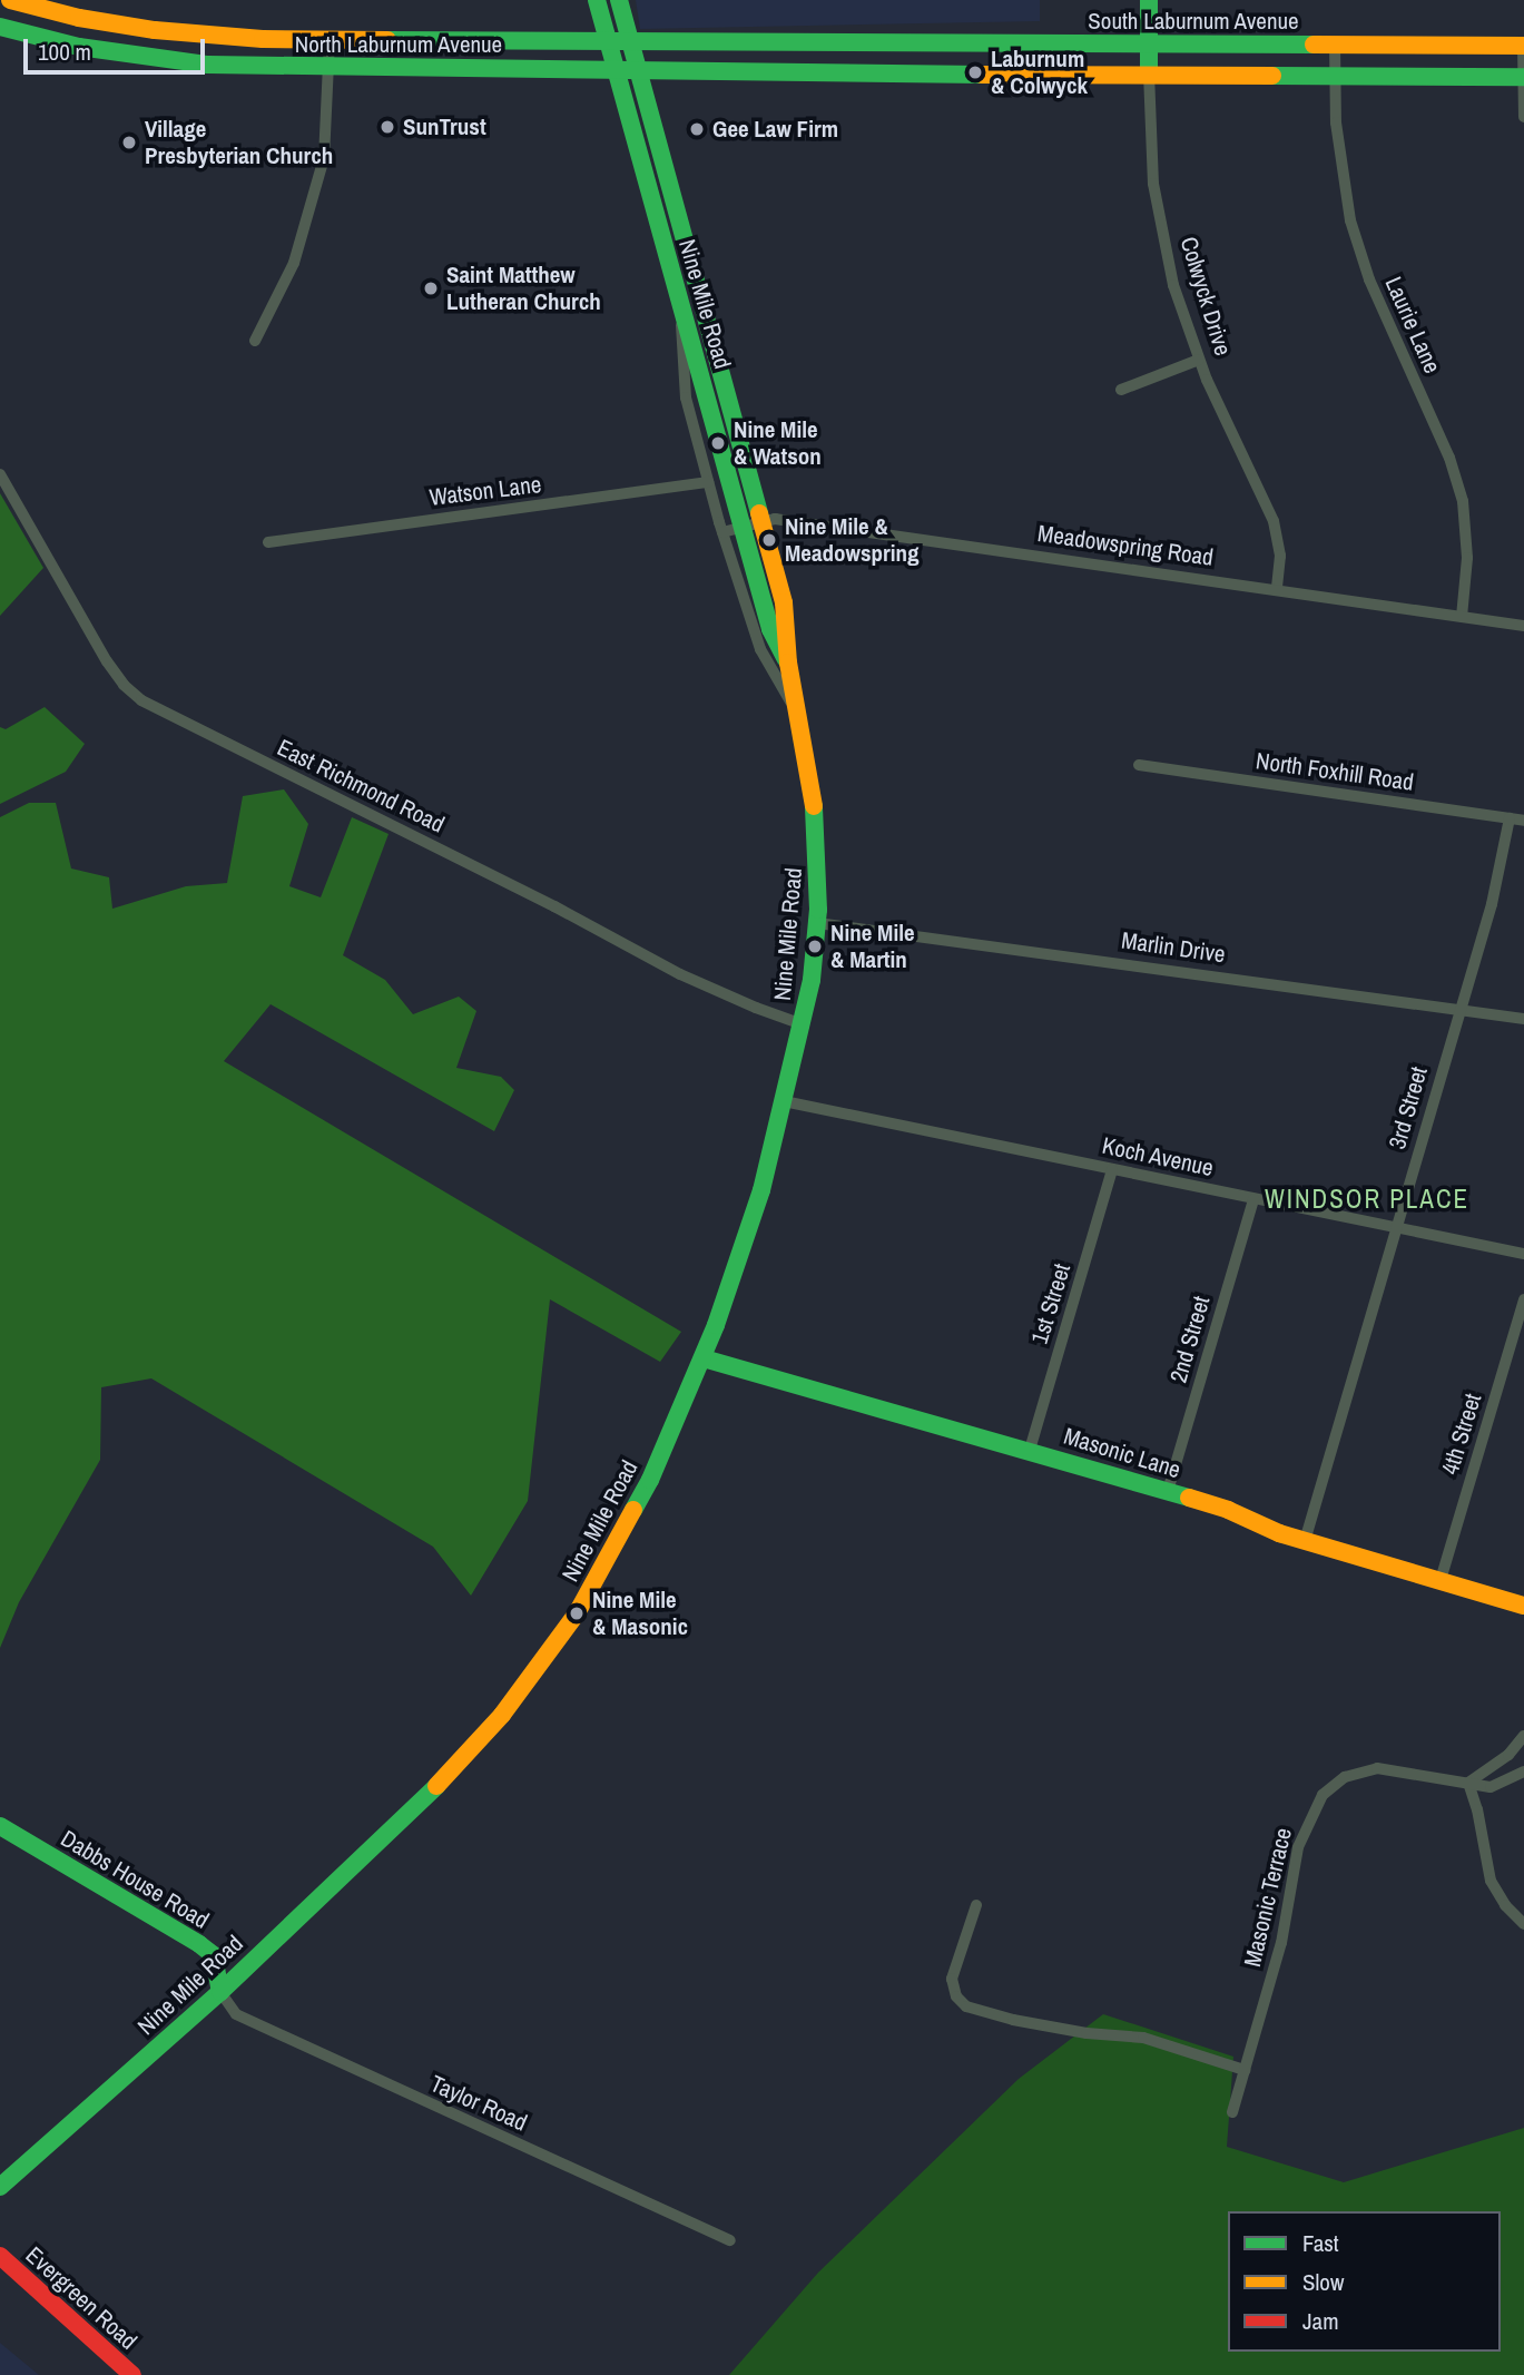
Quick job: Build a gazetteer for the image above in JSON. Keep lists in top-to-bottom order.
{
  "streets": {
    "main road": [
      "South Laburnum Avenue",
      "North Laburnum Avenue",
      "Colwyck Drive",
      "Nine Mile Road",
      "Masonic Lane",
      "Dabbs House Road",
      "Evergreen Road"
    ],
    "street": [
      "Laurie Lane",
      "Watson Lane",
      "Meadowspring Road",
      "North Foxhill Road",
      "East Richmond Road",
      "Marlin Drive",
      "3rd Street",
      "Koch Avenue",
      "1st Street",
      "2nd Street",
      "4th Street",
      "Masonic Terrace",
      "Taylor Road"
    ]
  },
  "crossings": [
    ["South Laburnum Avenue", "North Laburnum Avenue"],
    ["South Laburnum Avenue", "Colwyck Drive"],
    ["South Laburnum Avenue", "Nine Mile Road"],
    ["South Laburnum Avenue", "Laurie Lane"],
    ["North Laburnum Avenue", "Nine Mile Road"],
    ["Colwyck Drive", "Meadowspring Road"],
    ["Nine Mile Road", "Meadowspring Road"],
    ["Nine Mile Road", "East Richmond Road"],
    ["Nine Mile Road", "Marlin Drive"],
    ["Nine Mile Road", "Koch Avenue"],
    ["Nine Mile Road", "Masonic Lane"],
    ["Nine Mile Road", "Dabbs House Road"],
    ["Nine Mile Road", "Taylor Road"],
    ["Laurie Lane", "Meadowspring Road"],
    ["North Foxhill Road", "3rd Street"],
    ["Marlin Drive", "3rd Street"],
    ["3rd Street", "Koch Avenue"],
    ["3rd Street", "Masonic Lane"],
    ["Koch Avenue", "1st Street"],
    ["Koch Avenue", "2nd Street"],
    ["1st Street", "Masonic Lane"],
    ["2nd Street", "Masonic Lane"],
    ["4th Street", "Masonic Lane"],
    ["Dabbs House Road", "Taylor Road"]
  ],
  "districts": ["WINDSOR PLACE"],
  "places": [
    "Laburnum & Colwyck",
    "SunTrust",
    "Gee Law Firm",
    "Village Presbyterian Church",
    "Saint Matthew Lutheran Church",
    "Nine Mile & Watson",
    "Nine Mile & Meadowspring",
    "Nine Mile & Martin",
    "Nine Mile & Masonic"
  ],
  "legend": ["Fast", "Slow", "Jam"],
  "scale_bar": "100 m"
}
